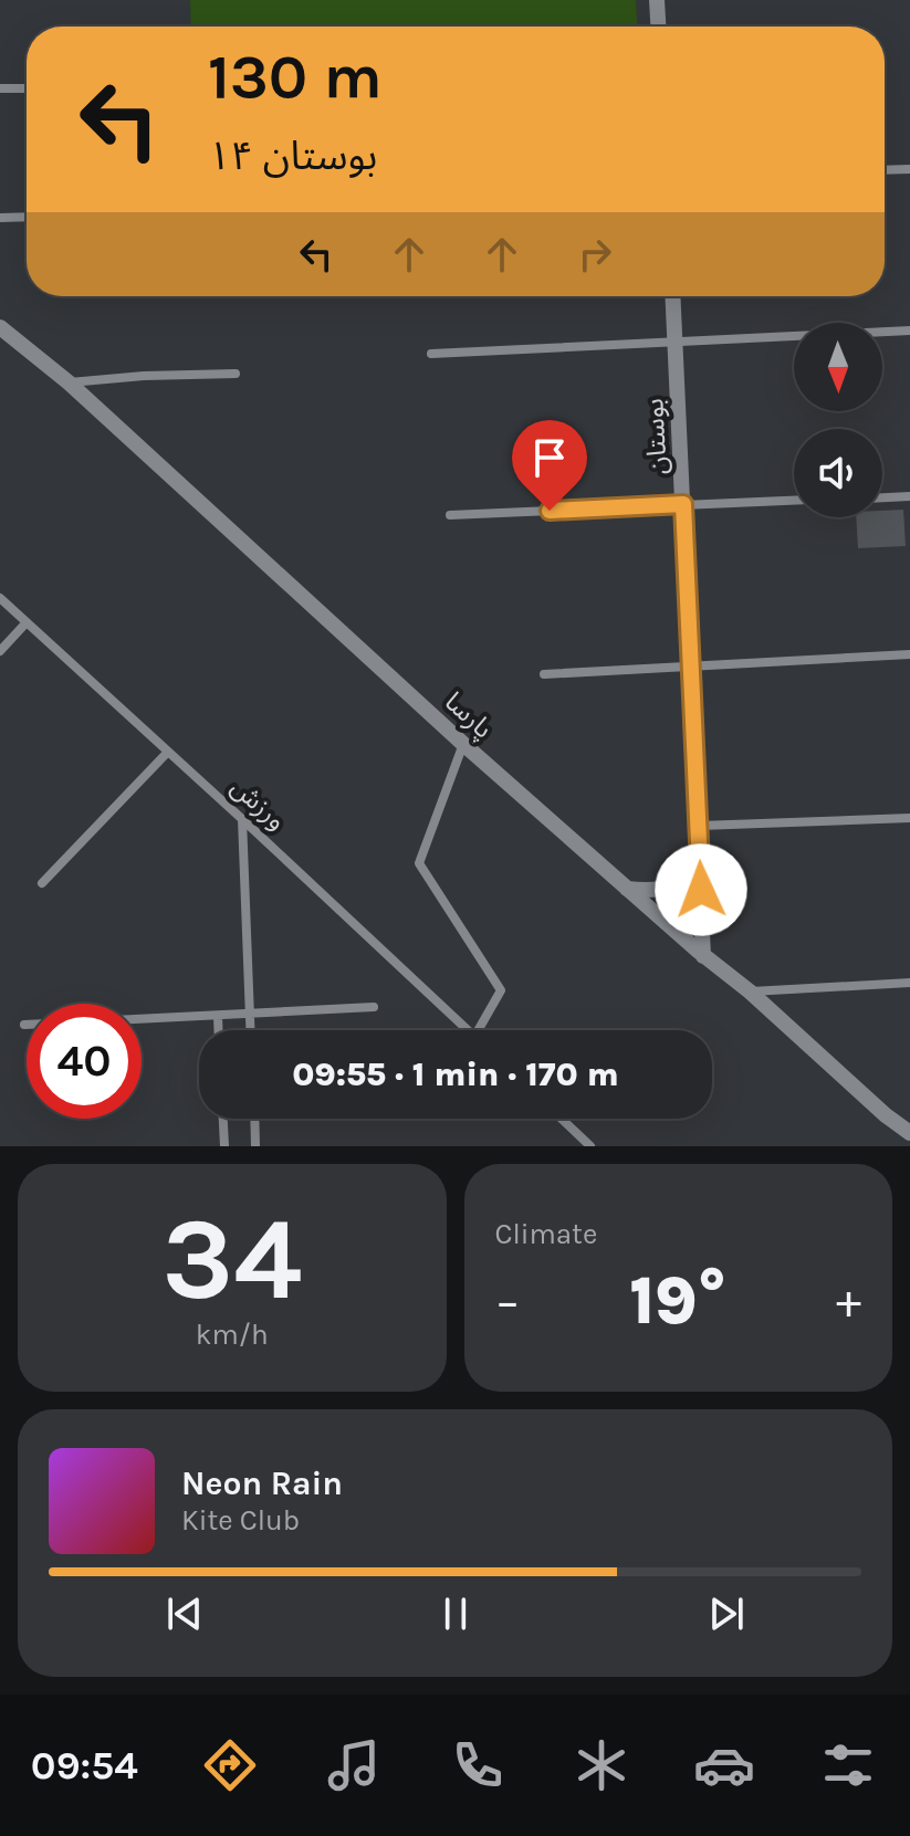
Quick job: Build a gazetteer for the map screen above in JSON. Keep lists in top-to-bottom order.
{
  "streets": {
    "street": ["بوستان", "پارسا", "ورزش"]
  },
  "crossings": [
    ["بوستان", "پارسا"]
  ],
  "north": "bottom",
  "page": {
    "turn": ["130 m", "بوستان ۱۴"],
    "limit": "40",
    "trip": "09:55 · 1 min · 170 m",
    "tile": [
      ["34", "km/h"],
      "Climate"
    ],
    "heat": ["−", "19°", "+"],
    "song": ["Neon Rain", "Kite Club"],
    "tabs": "09:54"
  }
}
